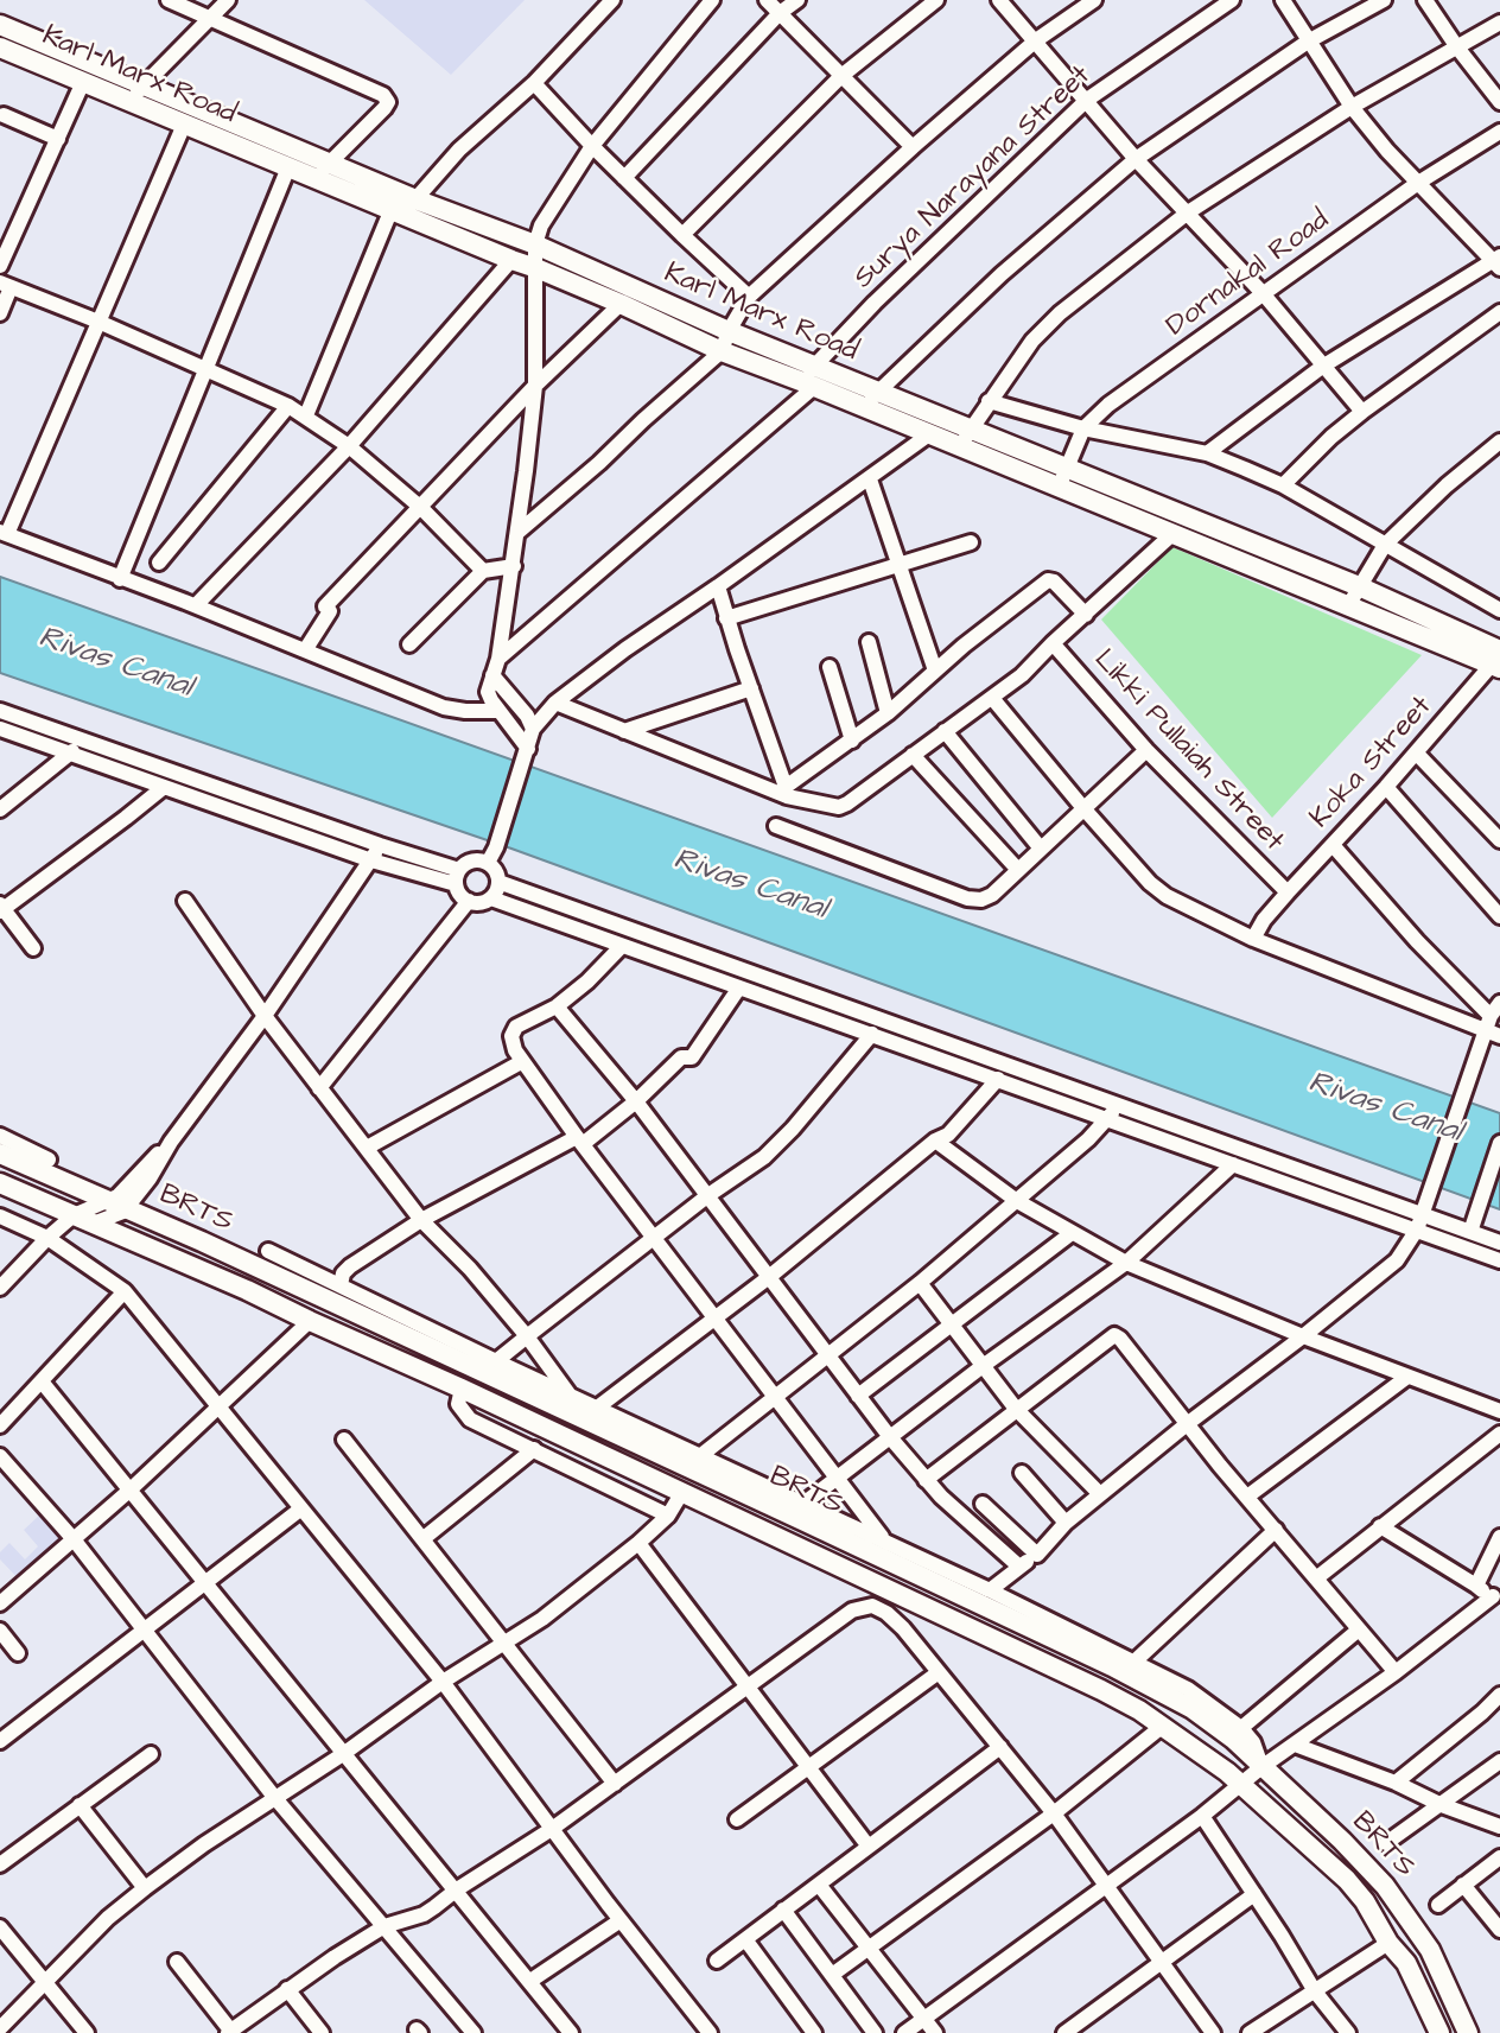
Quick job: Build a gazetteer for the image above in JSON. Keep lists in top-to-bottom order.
{
  "streets": {
    "main road": ["Karl Marx Road", "BRTS"],
    "street": [
      "Surya Narayana Street",
      "Dornakal Road",
      "Likki Pullaiah Street",
      "Koka Street"
    ]
  },
  "crossings": [
    ["Karl Marx Road", "Surya Narayana Street"],
    ["Karl Marx Road", "Dornakal Road"],
    ["Karl Marx Road", "Koka Street"],
    ["Likki Pullaiah Street", "Koka Street"]
  ],
  "water": ["Rivas Canal"]
}
